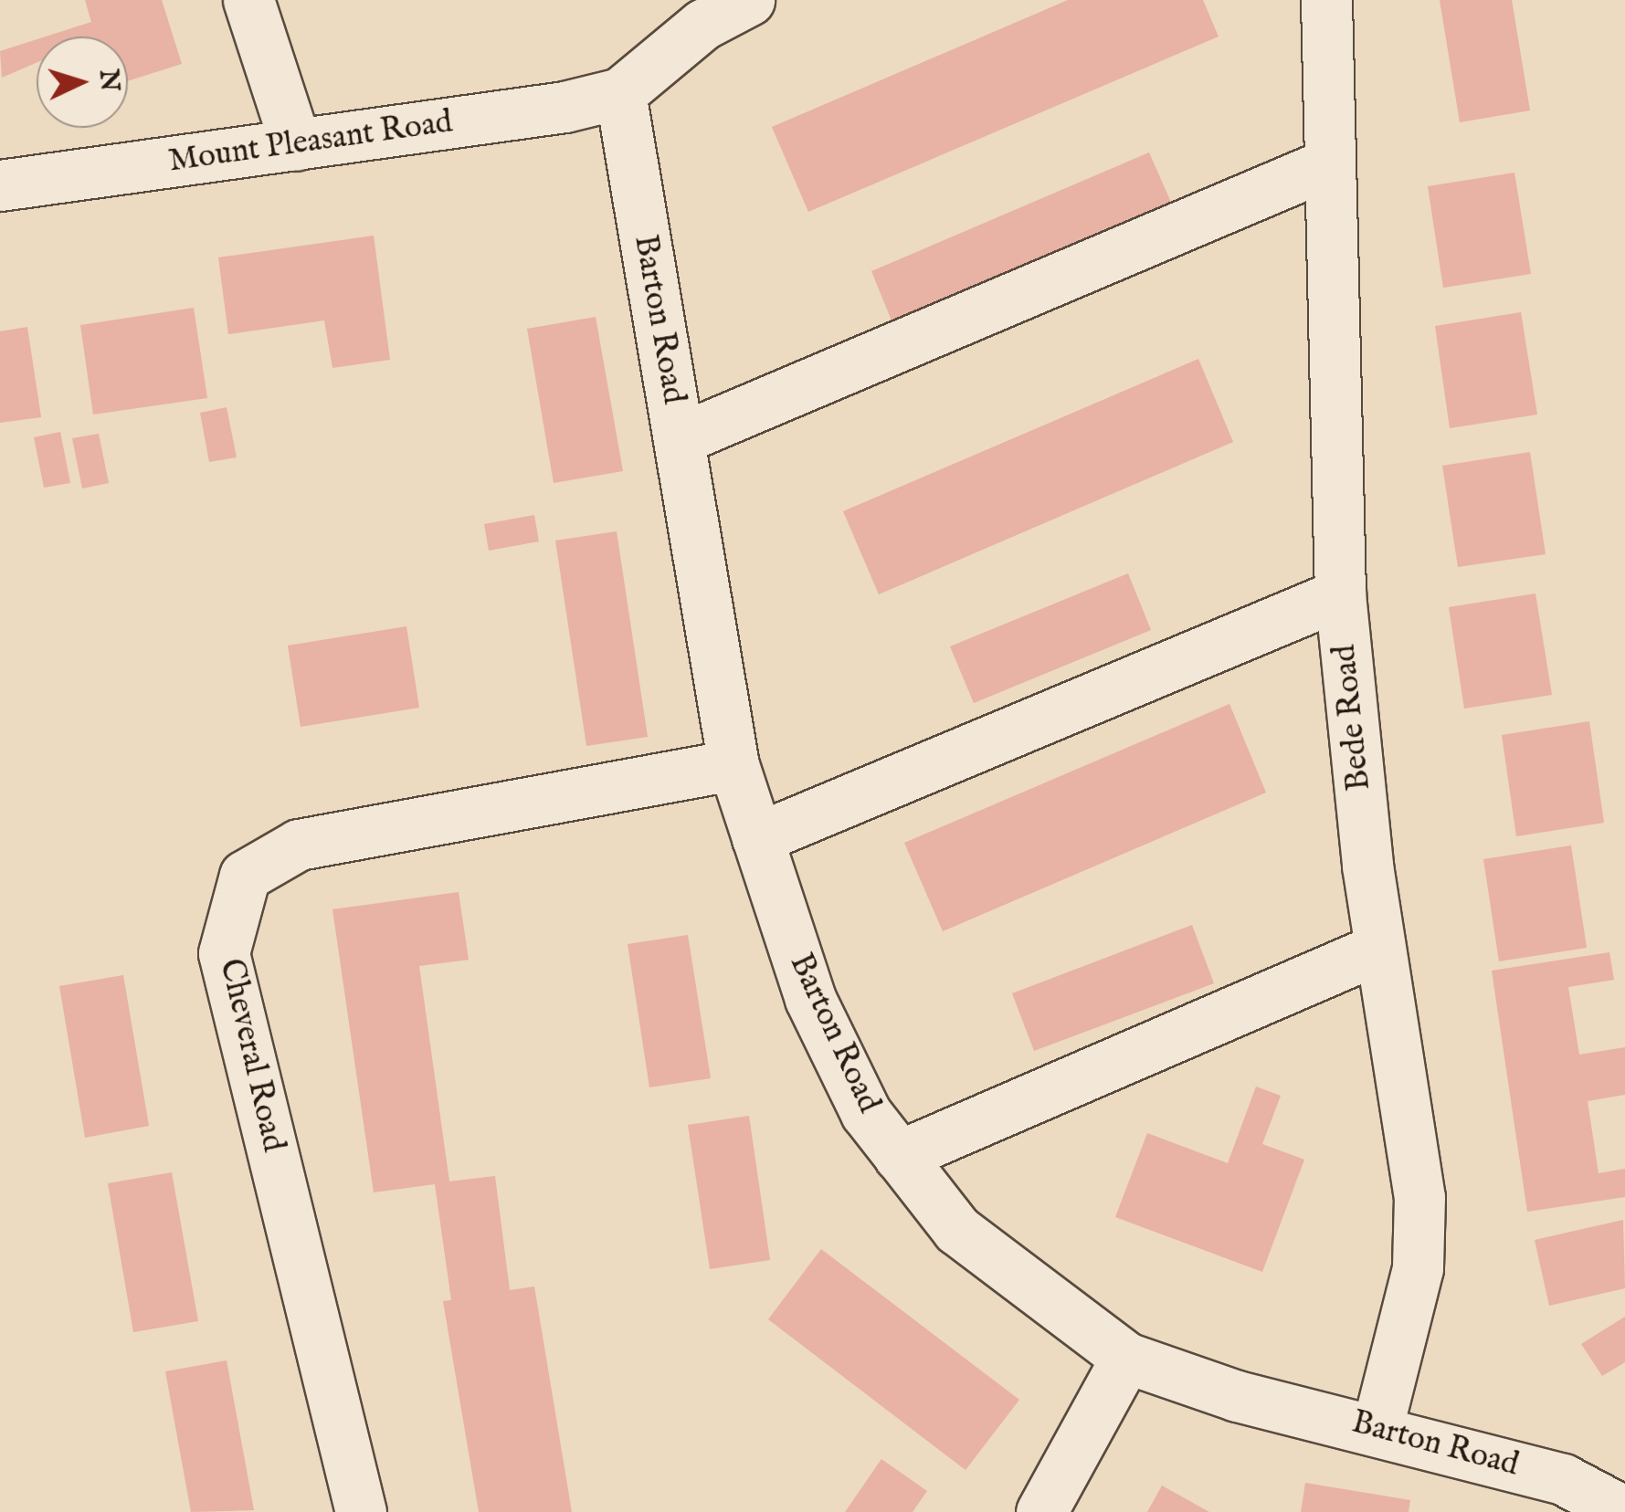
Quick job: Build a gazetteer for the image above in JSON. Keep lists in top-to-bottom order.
{
  "streets": {
    "street": [
      "Mount Pleasant Road",
      "Barton Road",
      "Bede Road",
      "Cheveral Road"
    ]
  },
  "crossings": [
    ["Mount Pleasant Road", "Barton Road"],
    ["Barton Road", "Bede Road"],
    ["Barton Road", "Cheveral Road"]
  ],
  "north": "right"
}
